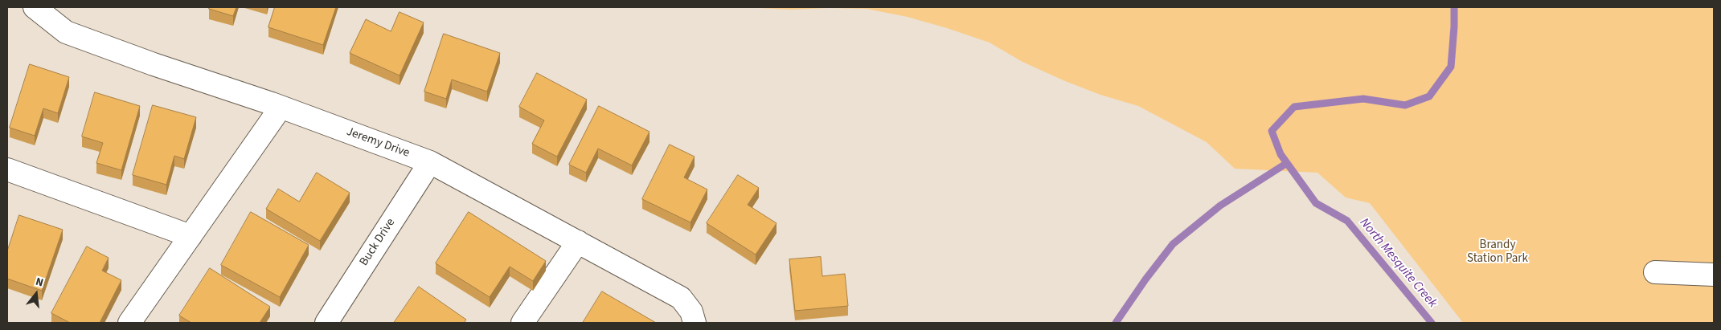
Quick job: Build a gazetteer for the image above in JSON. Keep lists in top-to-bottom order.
{
  "streets": {
    "street": ["Jeremy Drive", "Buck Drive"]
  },
  "crossings": [
    ["Jeremy Drive", "Buck Drive"]
  ],
  "water": ["North Mesquite Creek"],
  "parks": ["Brandy Station Park"],
  "north": "top"
}
